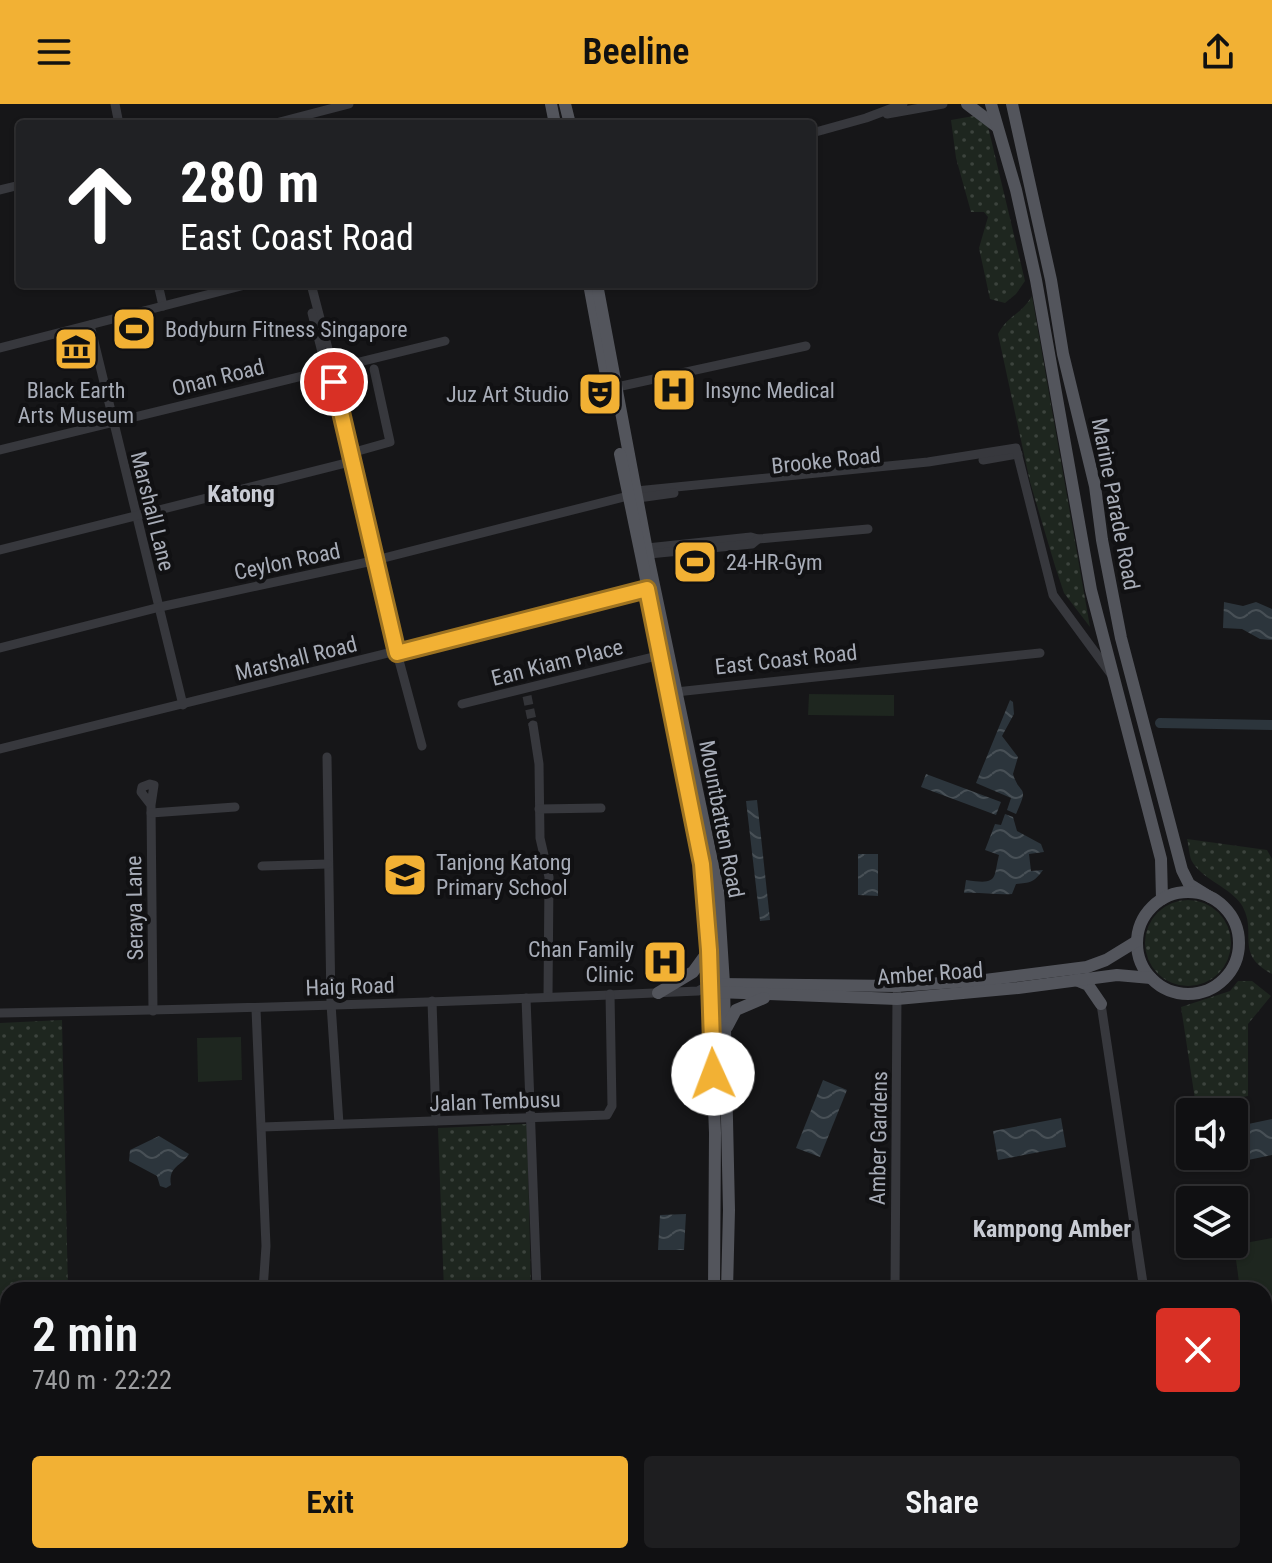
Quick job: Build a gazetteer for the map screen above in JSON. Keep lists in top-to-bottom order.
{
  "streets": {
    "main road": ["Marine Parade Road", "Mountbatten Road", "Amber Road"],
    "street": [
      "Onan Road",
      "Brooke Road",
      "Marshall Lane",
      "Ceylon Road",
      "Marshall Road",
      "East Coast Road",
      "Ean Kiam Place",
      "Seraya Lane",
      "Haig Road",
      "Jalan Tembusu",
      "Amber Gardens"
    ]
  },
  "crossings": [
    ["Onan Road", "Marshall Lane"],
    ["Brooke Road", "Marine Parade Road"],
    ["Brooke Road", "Ceylon Road"],
    ["Marine Parade Road", "Amber Road"],
    ["Marshall Lane", "Ceylon Road"],
    ["Marshall Lane", "Marshall Road"],
    ["East Coast Road", "Mountbatten Road"],
    ["Mountbatten Road", "Amber Road"],
    ["Mountbatten Road", "Haig Road"],
    ["Seraya Lane", "Haig Road"],
    ["Amber Road", "Haig Road"],
    ["Amber Road", "Amber Gardens"],
    ["Haig Road", "Jalan Tembusu"]
  ],
  "districts": ["Katong", "Kampong Amber"],
  "places": {
    "sports": ["Bodyburn Fitness Singapore", "24-HR-Gym"],
    "museum": ["Black Earth Arts Museum"],
    "hospital": ["Insync Medical", "Chan Family Clinic"],
    "theatre": ["Juz Art Studio"],
    "school or university": ["Tanjong Katong Primary School"]
  },
  "page": {
    "header": "Beeline",
    "turn": ["280 m", "East Coast Road"],
    "heading": ["2 min", "740 m · 22:22"],
    "buttons": ["Exit", "Share"]
  }
}
